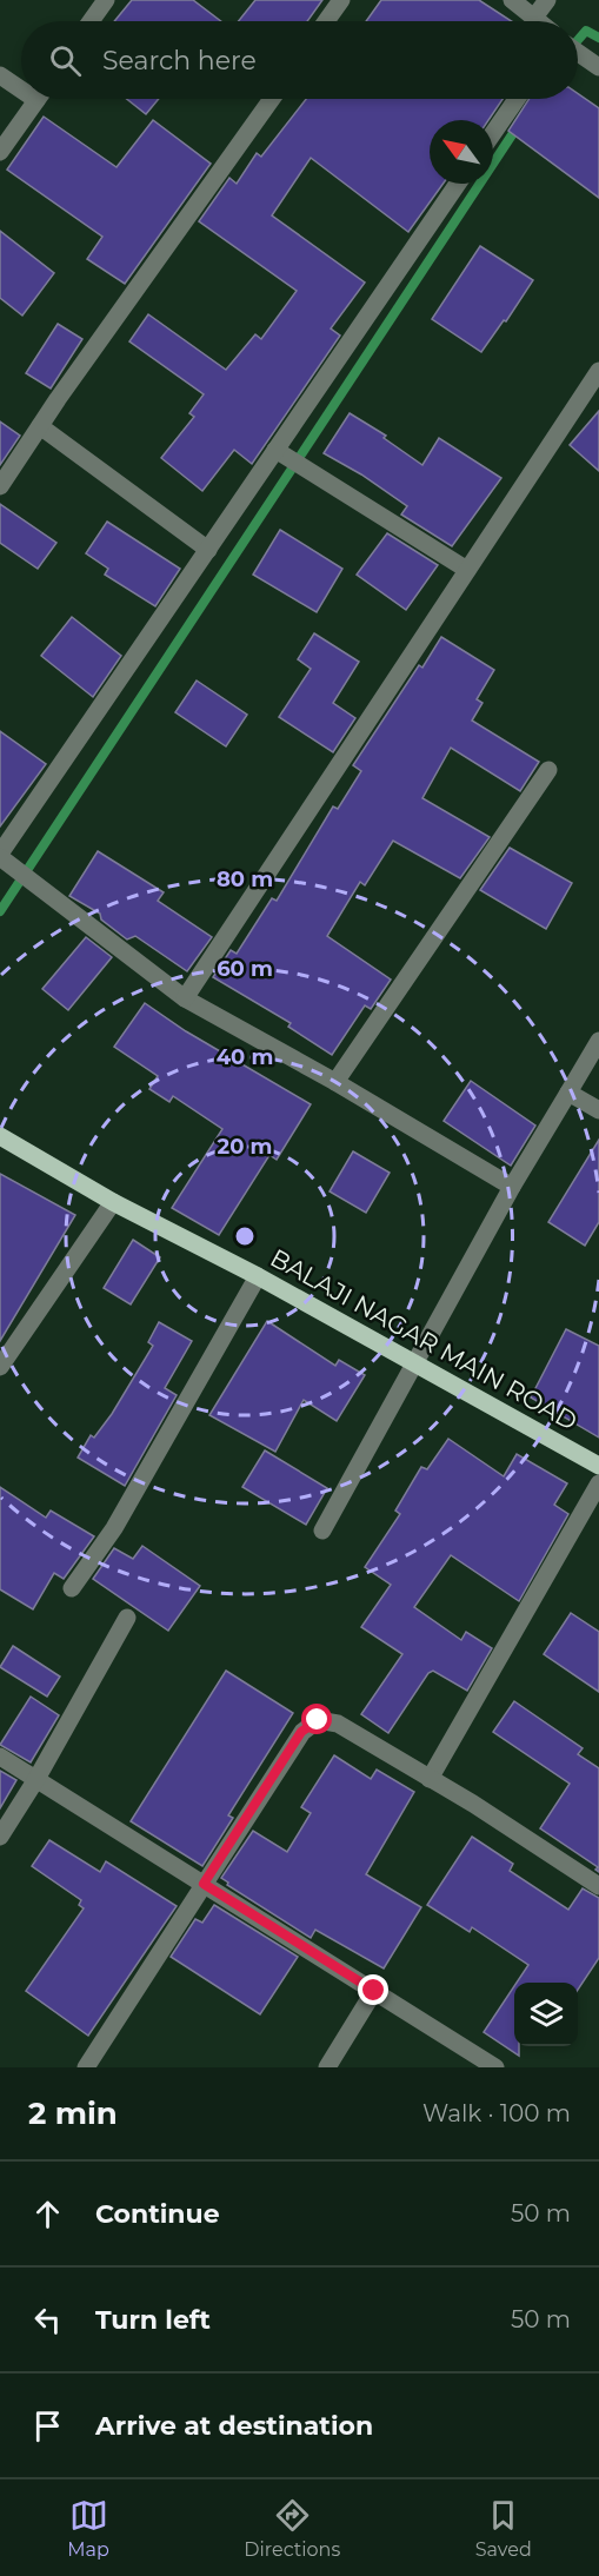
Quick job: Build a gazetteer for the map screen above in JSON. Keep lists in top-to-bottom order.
{
  "streets": {
    "main road": ["BALAJI NAGAR MAIN ROAD"]
  },
  "north": "top left",
  "page": {
    "search": "Search here",
    "heading": ["2 min", "Walk · 100 m"],
    "list": [
      ["Continue", "50 m"],
      ["Turn left", "50 m"],
      "Arrive at destination"
    ],
    "nav": ["Map", "Directions", "Saved"]
  },
  "rings": [
    "80 m",
    "60 m",
    "40 m",
    "20 m"
  ]
}
